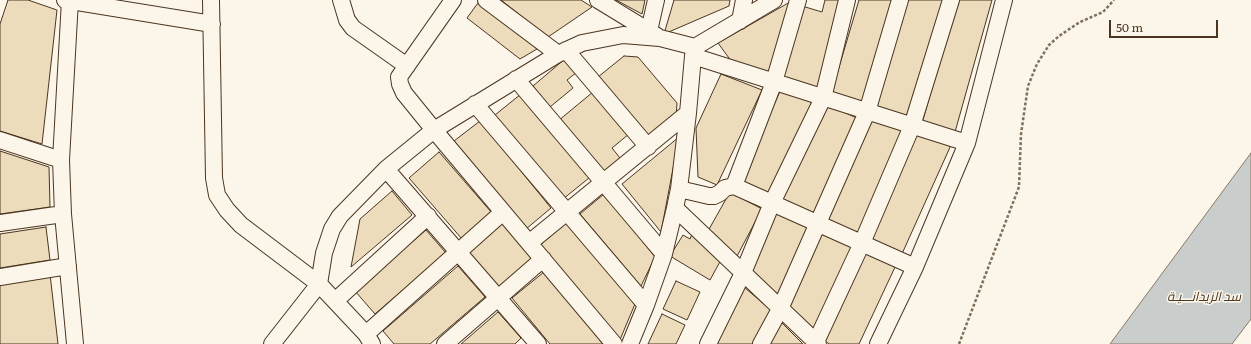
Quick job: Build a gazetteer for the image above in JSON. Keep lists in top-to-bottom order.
{
  "water": ["سد الزيدانـــيـة"],
  "scale_bar": "50 m"
}
